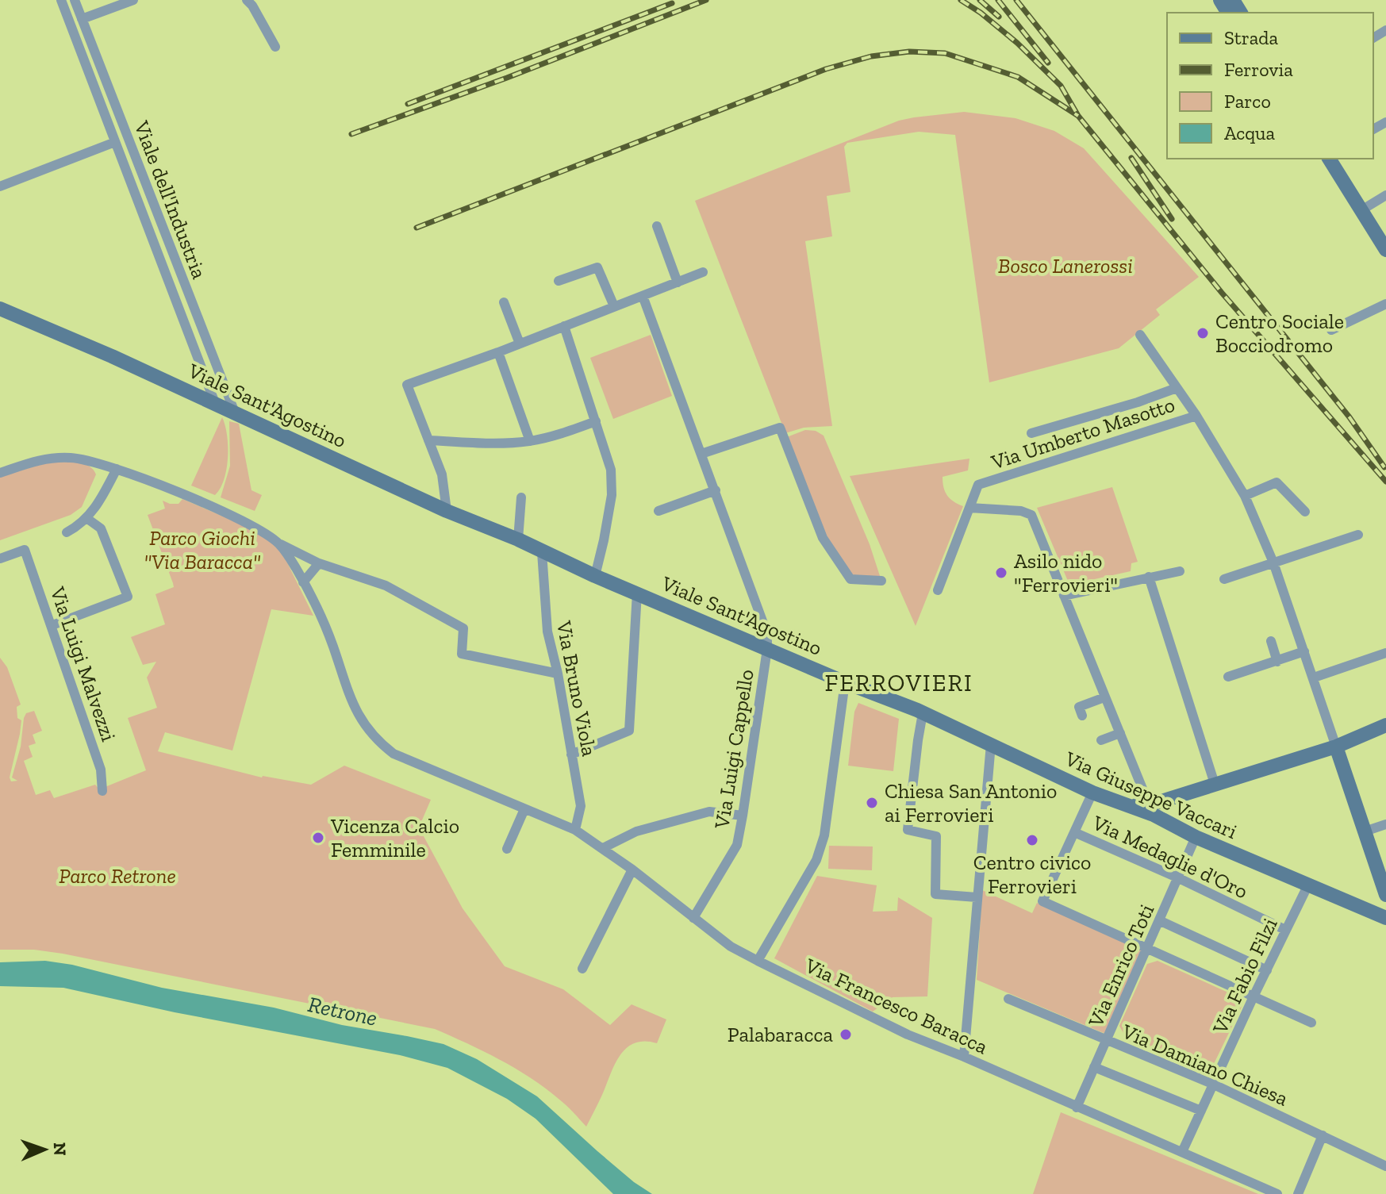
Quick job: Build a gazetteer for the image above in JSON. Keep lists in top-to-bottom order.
{
  "streets": {
    "main road": ["Viale Sant'Agostino", "Via Giuseppe Vaccari"],
    "street": [
      "Viale dell'Industria",
      "Via Umberto Masotto",
      "Via Luigi Malvezzi",
      "Via Bruno Viola",
      "Via Luigi Cappello",
      "Via Medaglie d'Oro",
      "Via Enrico Toti",
      "Via Fabio Filzi",
      "Via Francesco Baracca",
      "Via Damiano Chiesa"
    ]
  },
  "crossings": [
    ["Viale dell'Industria", "Viale Sant'Agostino"],
    ["Viale Sant'Agostino", "Via Bruno Viola"],
    ["Viale Sant'Agostino", "Via Luigi Cappello"],
    ["Viale Sant'Agostino", "Via Giuseppe Vaccari"],
    ["Via Bruno Viola", "Via Francesco Baracca"],
    ["Via Luigi Cappello", "Via Francesco Baracca"],
    ["Via Giuseppe Vaccari", "Via Enrico Toti"],
    ["Via Giuseppe Vaccari", "Via Fabio Filzi"],
    ["Via Medaglie d'Oro", "Via Enrico Toti"],
    ["Via Medaglie d'Oro", "Via Fabio Filzi"],
    ["Via Enrico Toti", "Via Francesco Baracca"],
    ["Via Enrico Toti", "Via Damiano Chiesa"],
    ["Via Fabio Filzi", "Via Francesco Baracca"],
    ["Via Fabio Filzi", "Via Damiano Chiesa"]
  ],
  "districts": ["FERROVIERI"],
  "water": ["Retrone"],
  "parks": ["Bosco Lanerossi", "Parco Giochi \"Via Baracca\"", "Parco Retrone"],
  "places": [
    "Centro Sociale Bocciodromo",
    "Asilo nido \"Ferrovieri\"",
    "Chiesa San Antonio ai Ferrovieri",
    "Vicenza Calcio Femminile",
    "Centro civico Ferrovieri",
    "Palabaracca"
  ],
  "legend": [
    "Strada",
    "Ferrovia",
    "Parco",
    "Acqua"
  ],
  "north": "right"
}
